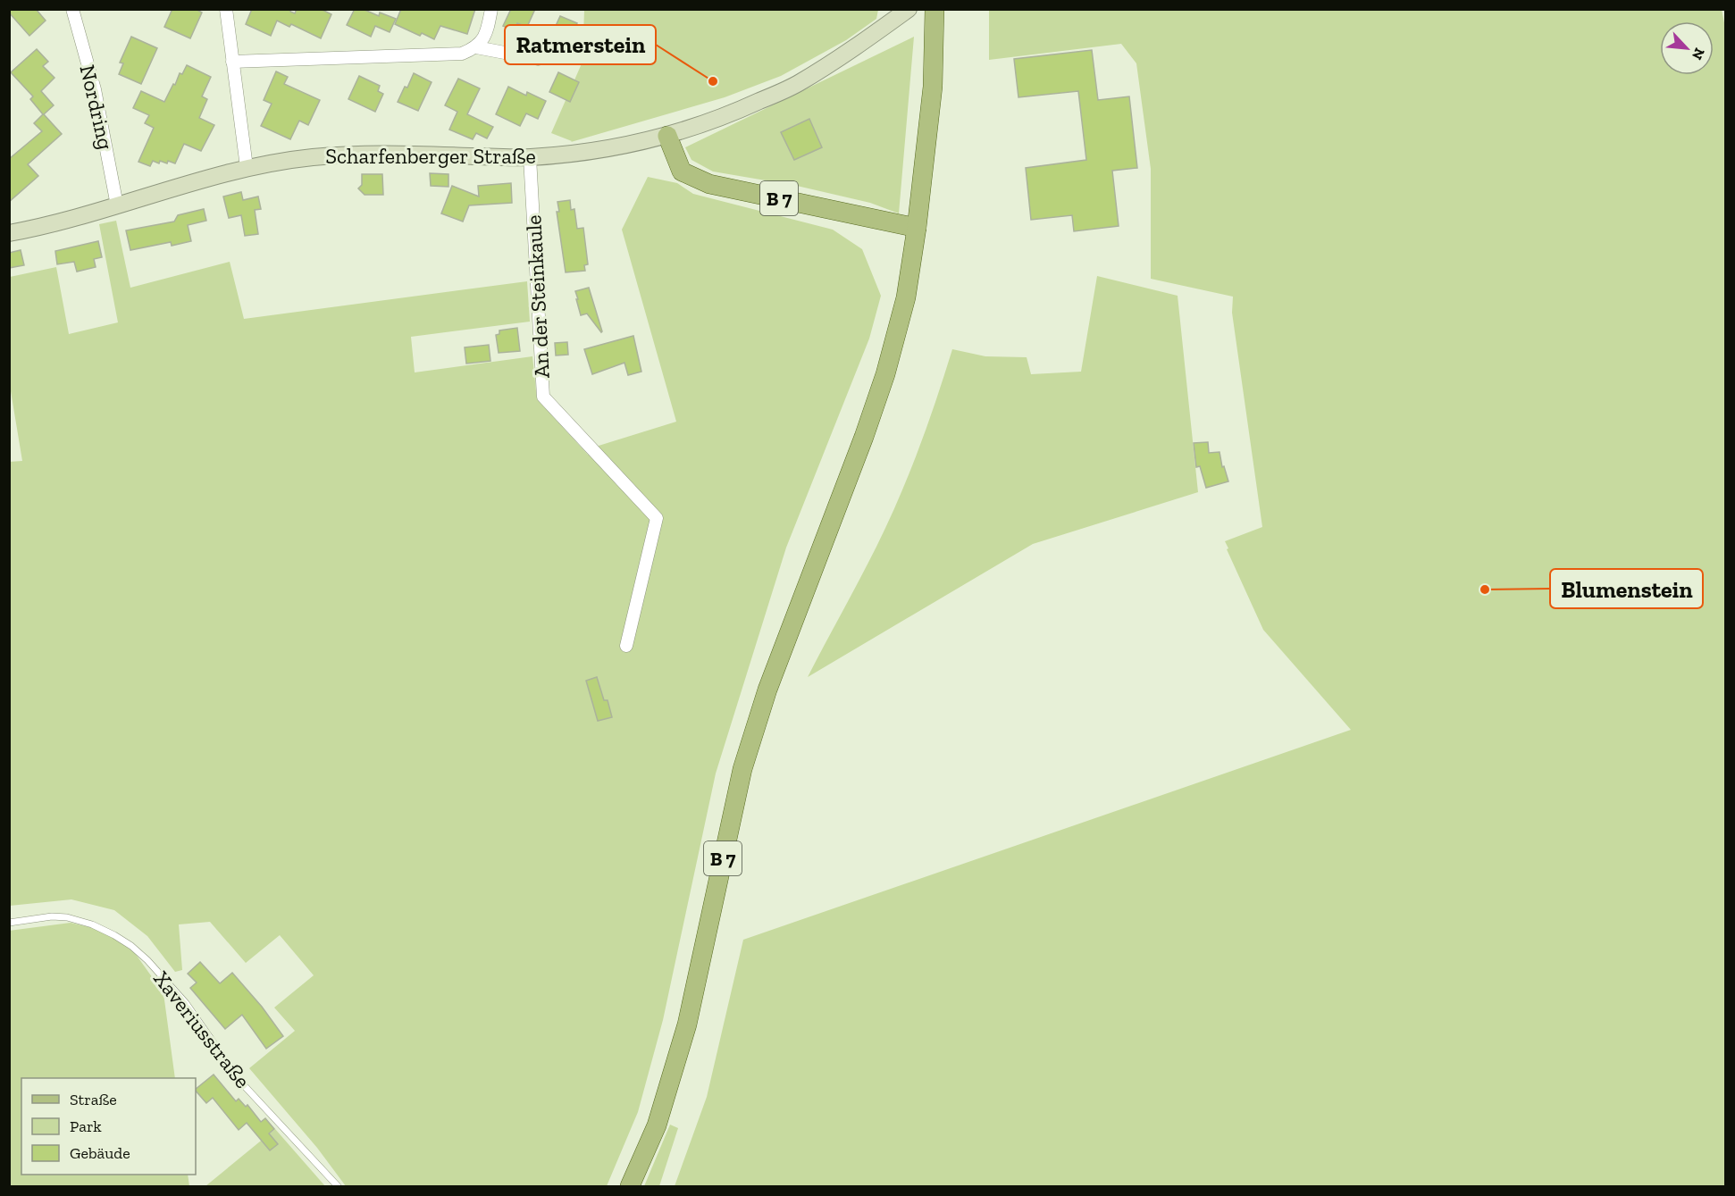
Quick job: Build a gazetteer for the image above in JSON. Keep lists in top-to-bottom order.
{
  "streets": {
    "main road": ["B 7"],
    "street": ["Nordring", "Scharfenberger Straße", "An der Steinkaule"],
    "lane": ["Xaveriusstraße"]
  },
  "crossings": [
    ["Nordring", "Scharfenberger Straße"],
    ["Scharfenberger Straße", "B 7"],
    ["Scharfenberger Straße", "An der Steinkaule"]
  ],
  "places": ["Ratmerstein", "Blumenstein"],
  "legend": ["Straße", "Park", "Gebäude"],
  "north": "bottom right"
}
